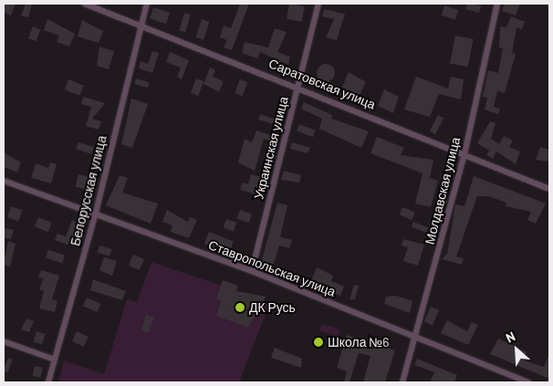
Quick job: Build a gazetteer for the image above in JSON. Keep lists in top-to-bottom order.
{
  "streets": {
    "street": [
      "Саратовская улица",
      "Украинская улица",
      "Белорусская улица",
      "Молдавская улица",
      "Ставропольская улица"
    ]
  },
  "crossings": [
    ["Саратовская улица", "Украинская улица"],
    ["Саратовская улица", "Белорусская улица"],
    ["Саратовская улица", "Молдавская улица"],
    ["Украинская улица", "Ставропольская улица"],
    ["Белорусская улица", "Ставропольская улица"],
    ["Молдавская улица", "Ставропольская улица"]
  ],
  "places": ["ДК Русь", "Школа №6"],
  "north": "top left"
}
